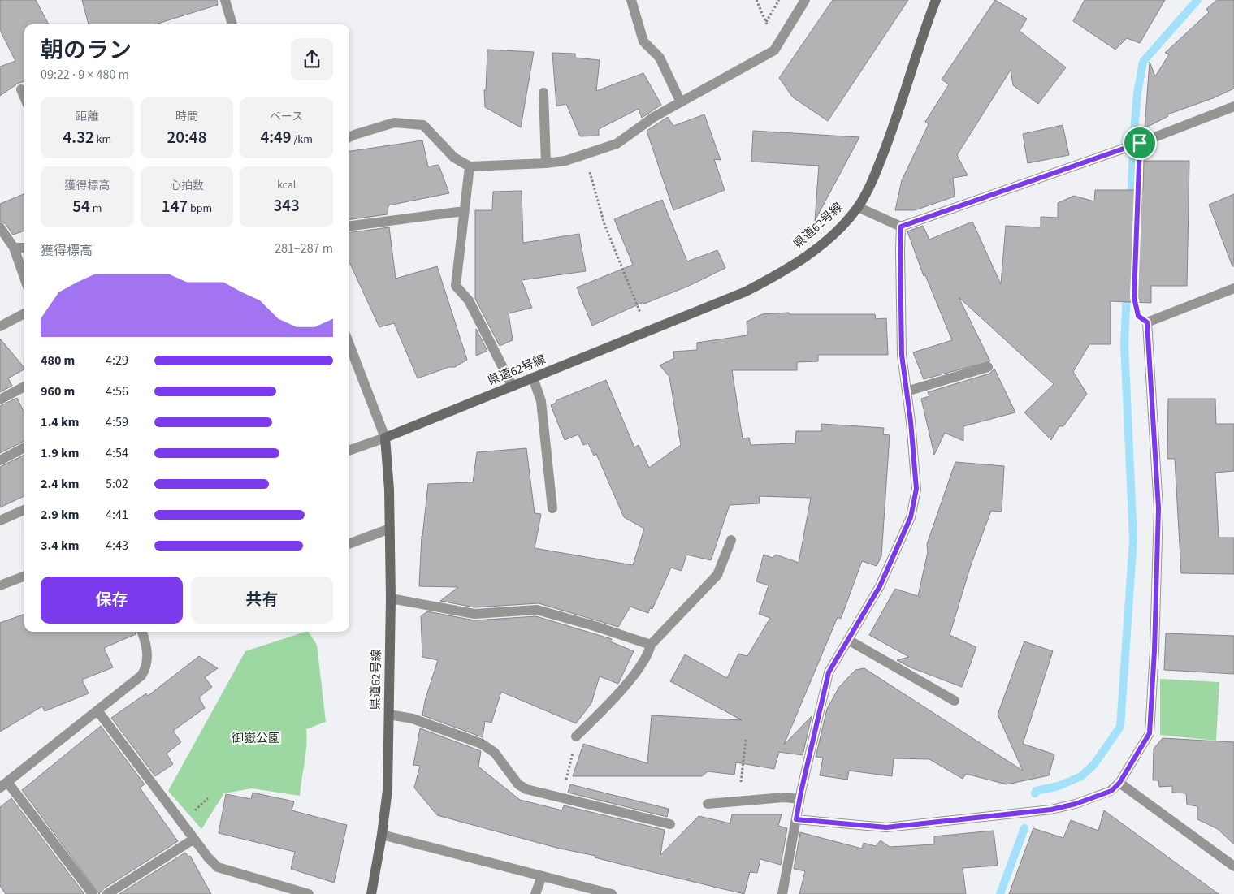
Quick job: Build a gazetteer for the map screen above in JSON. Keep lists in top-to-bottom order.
{
  "streets": {
    "main road": ["県道62号線"]
  },
  "parks": ["御嶽公園"],
  "page": {
    "heading": ["朝のラン", "09:22 · 9 × 480 m"],
    "stats": [
      ["距離", "4.32 km"],
      ["時間", "20:48"],
      ["ペース", "4:49 /km"],
      ["獲得標高", "54 m"],
      ["心拍数", "147 bpm"],
      ["kcal", "343"]
    ],
    "chart": ["獲得標高", "281–287 m"],
    "list": [
      {
        "name": "480 m",
        "note": "4:29"
      },
      {
        "name": "960 m",
        "note": "4:56"
      },
      {
        "name": "1.4 km",
        "note": "4:59"
      },
      {
        "name": "1.9 km",
        "note": "4:54"
      },
      {
        "name": "2.4 km",
        "note": "5:02"
      },
      {
        "name": "2.9 km",
        "note": "4:41"
      },
      {
        "name": "3.4 km",
        "note": "4:43"
      }
    ],
    "buttons": ["保存", "共有"]
  }
}
